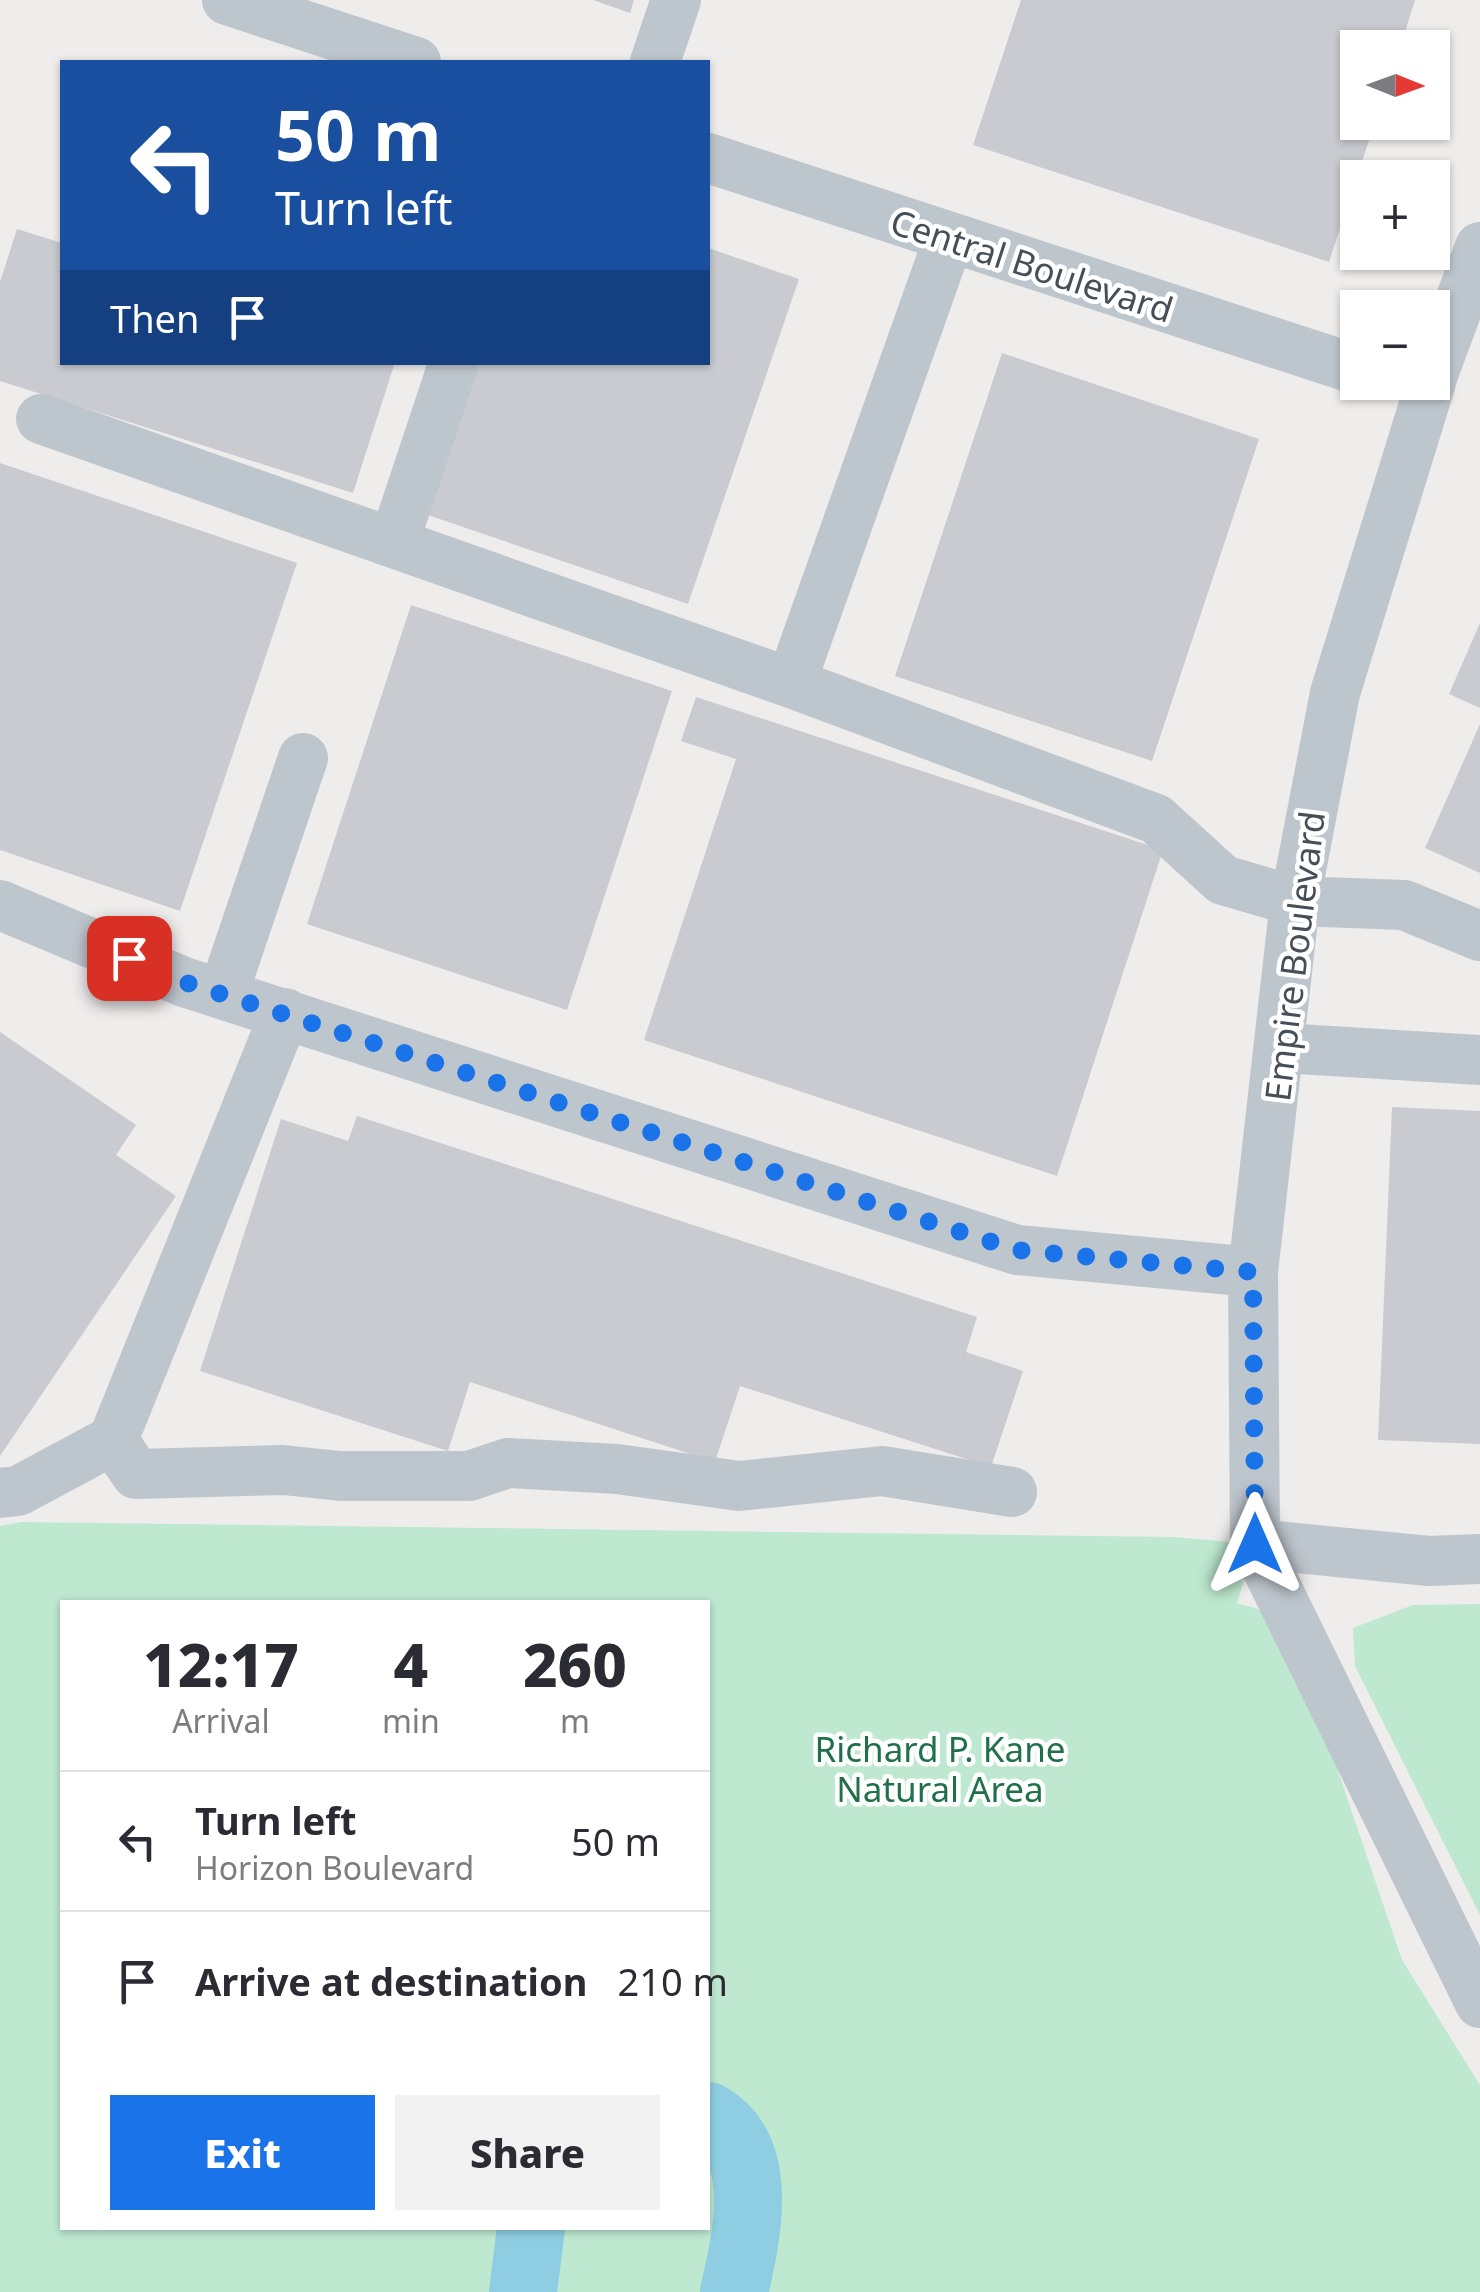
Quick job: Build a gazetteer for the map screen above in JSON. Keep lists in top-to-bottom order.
{
  "streets": {
    "street": ["Central Boulevard", "Empire Boulevard"]
  },
  "parks": ["Richard P. Kane Natural Area"],
  "north": "right",
  "page": {
    "map_buttons": ["+", "−"],
    "turn": ["50 m", "Turn left"],
    "then": "Then",
    "eta": [
      "12:17",
      "Arrival",
      "4",
      "min",
      "260",
      "m"
    ],
    "list": [
      {
        "name": "Turn left",
        "note": "Horizon Boulevard",
        "value": "50 m"
      },
      {
        "name": "Arrive at destination",
        "value": "210 m"
      }
    ],
    "buttons": ["Exit", "Share"]
  }
}
